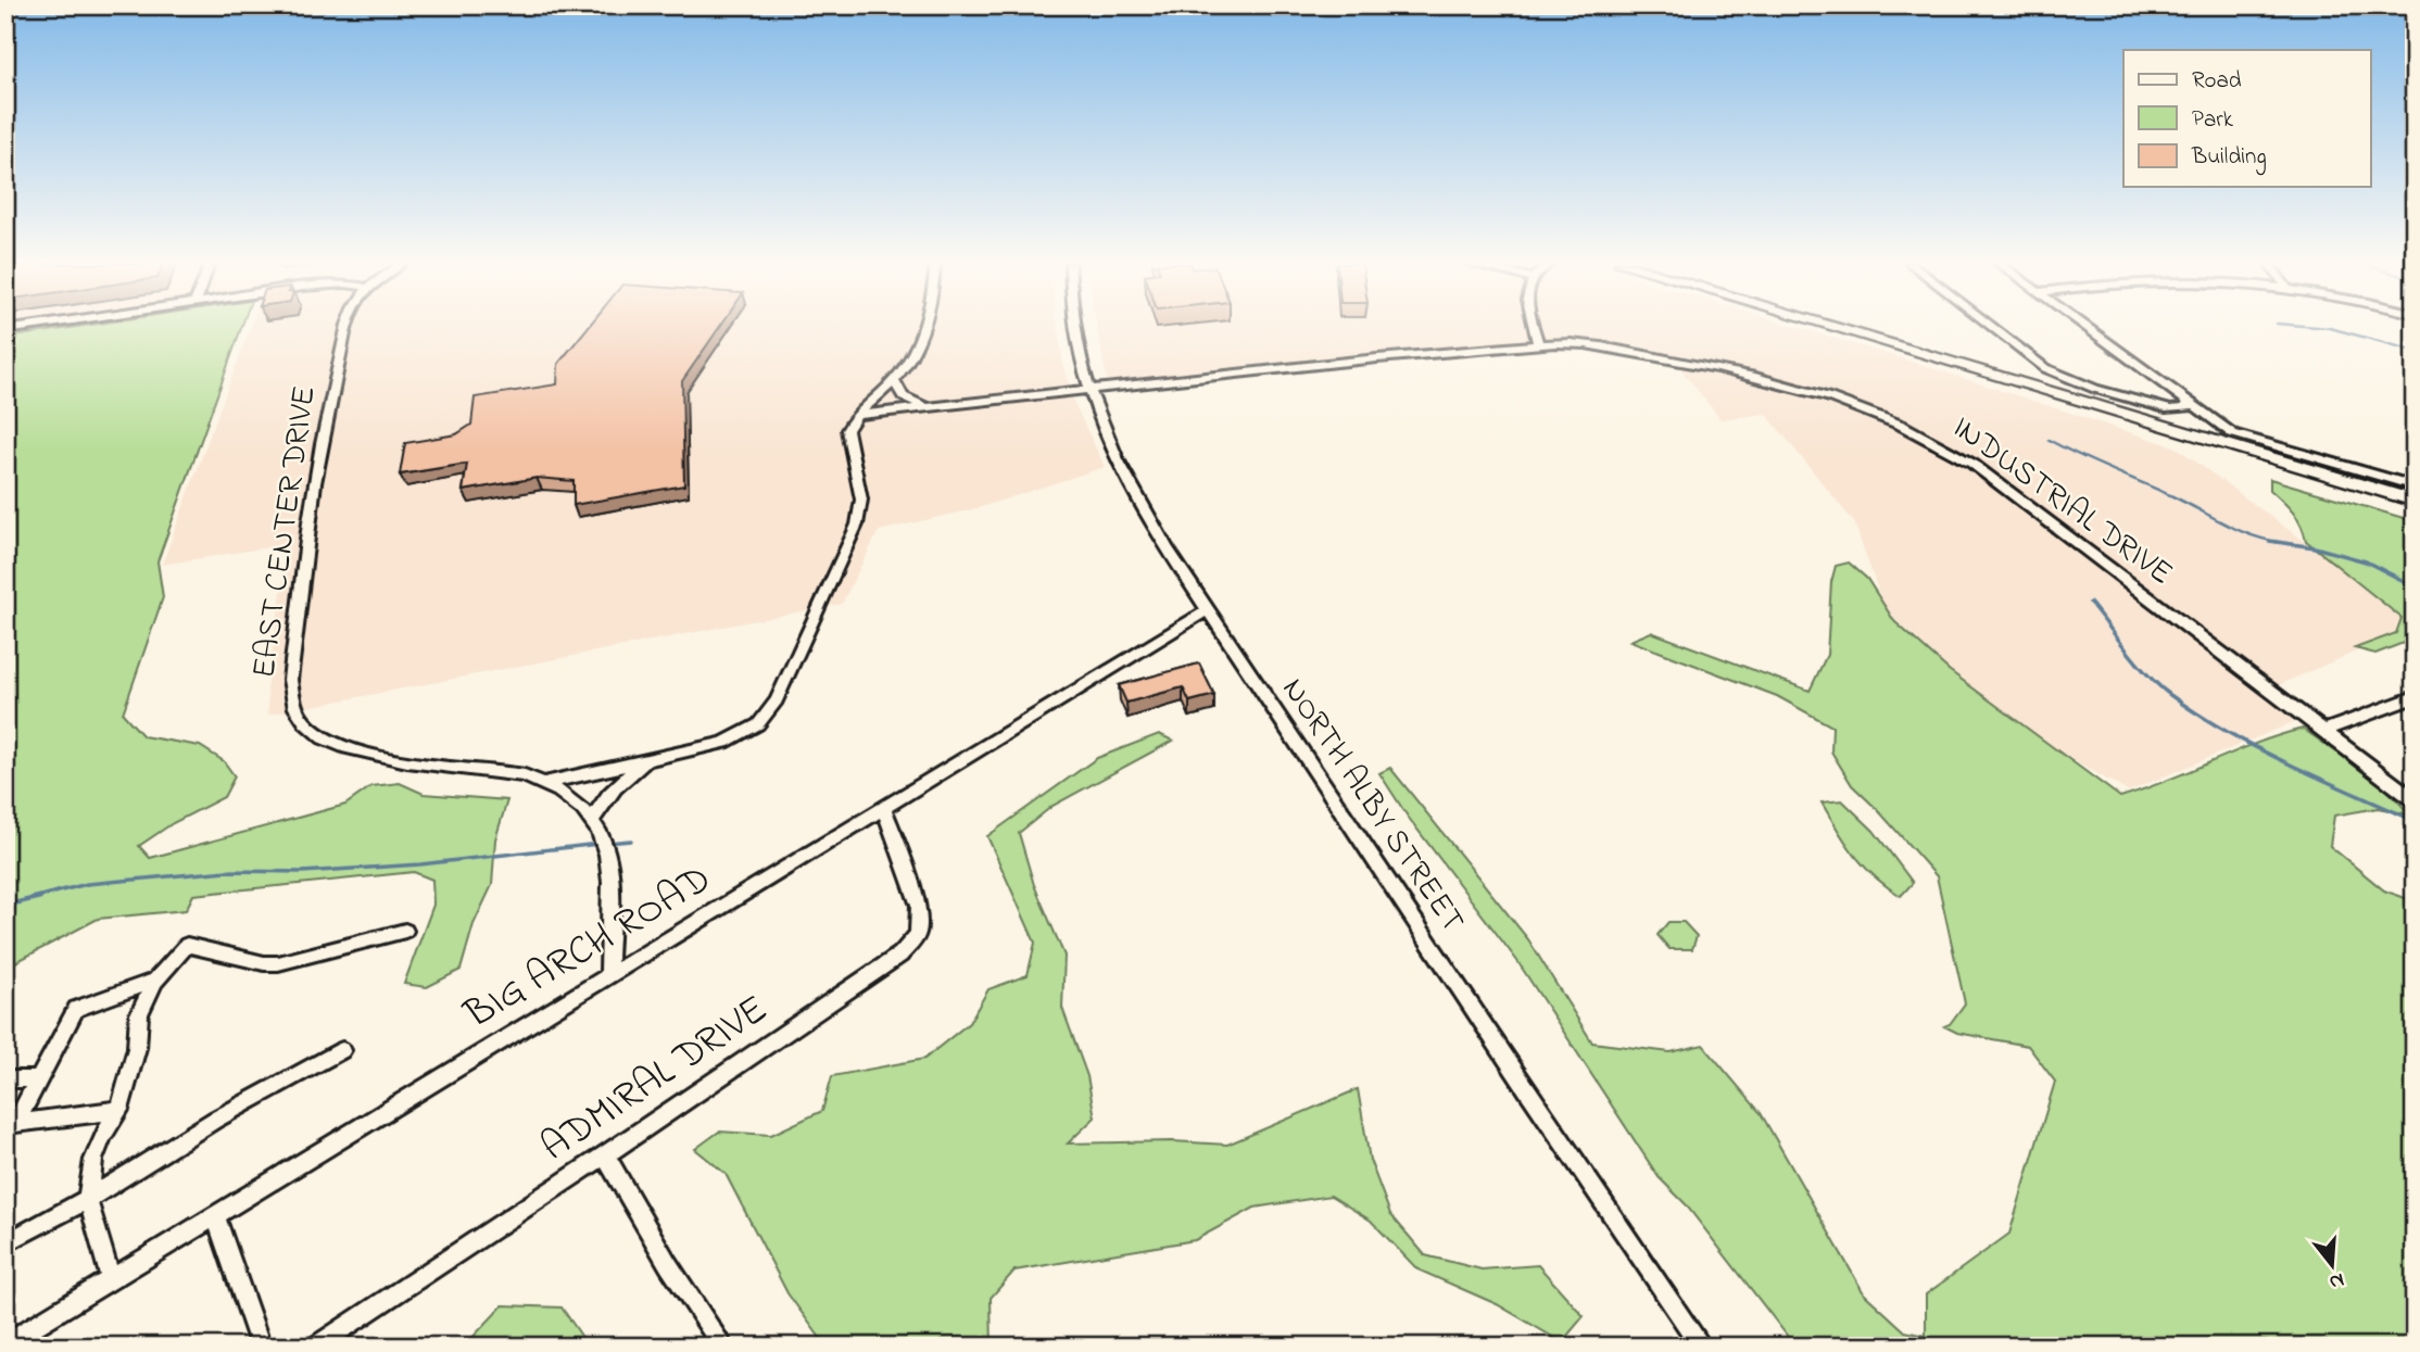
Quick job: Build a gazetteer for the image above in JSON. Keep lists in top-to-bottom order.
{
  "streets": {
    "street": [
      "INDUSTRIAL DRIVE",
      "EAST CENTER DRIVE",
      "NORTH ALBY STREET",
      "BIG ARCH ROAD",
      "ADMIRAL DRIVE"
    ]
  },
  "crossings": [
    ["INDUSTRIAL DRIVE", "NORTH ALBY STREET"],
    ["EAST CENTER DRIVE", "BIG ARCH ROAD"],
    ["NORTH ALBY STREET", "BIG ARCH ROAD"],
    ["BIG ARCH ROAD", "ADMIRAL DRIVE"]
  ],
  "legend": ["Road", "Park", "Building"],
  "north": "bottom"
}
